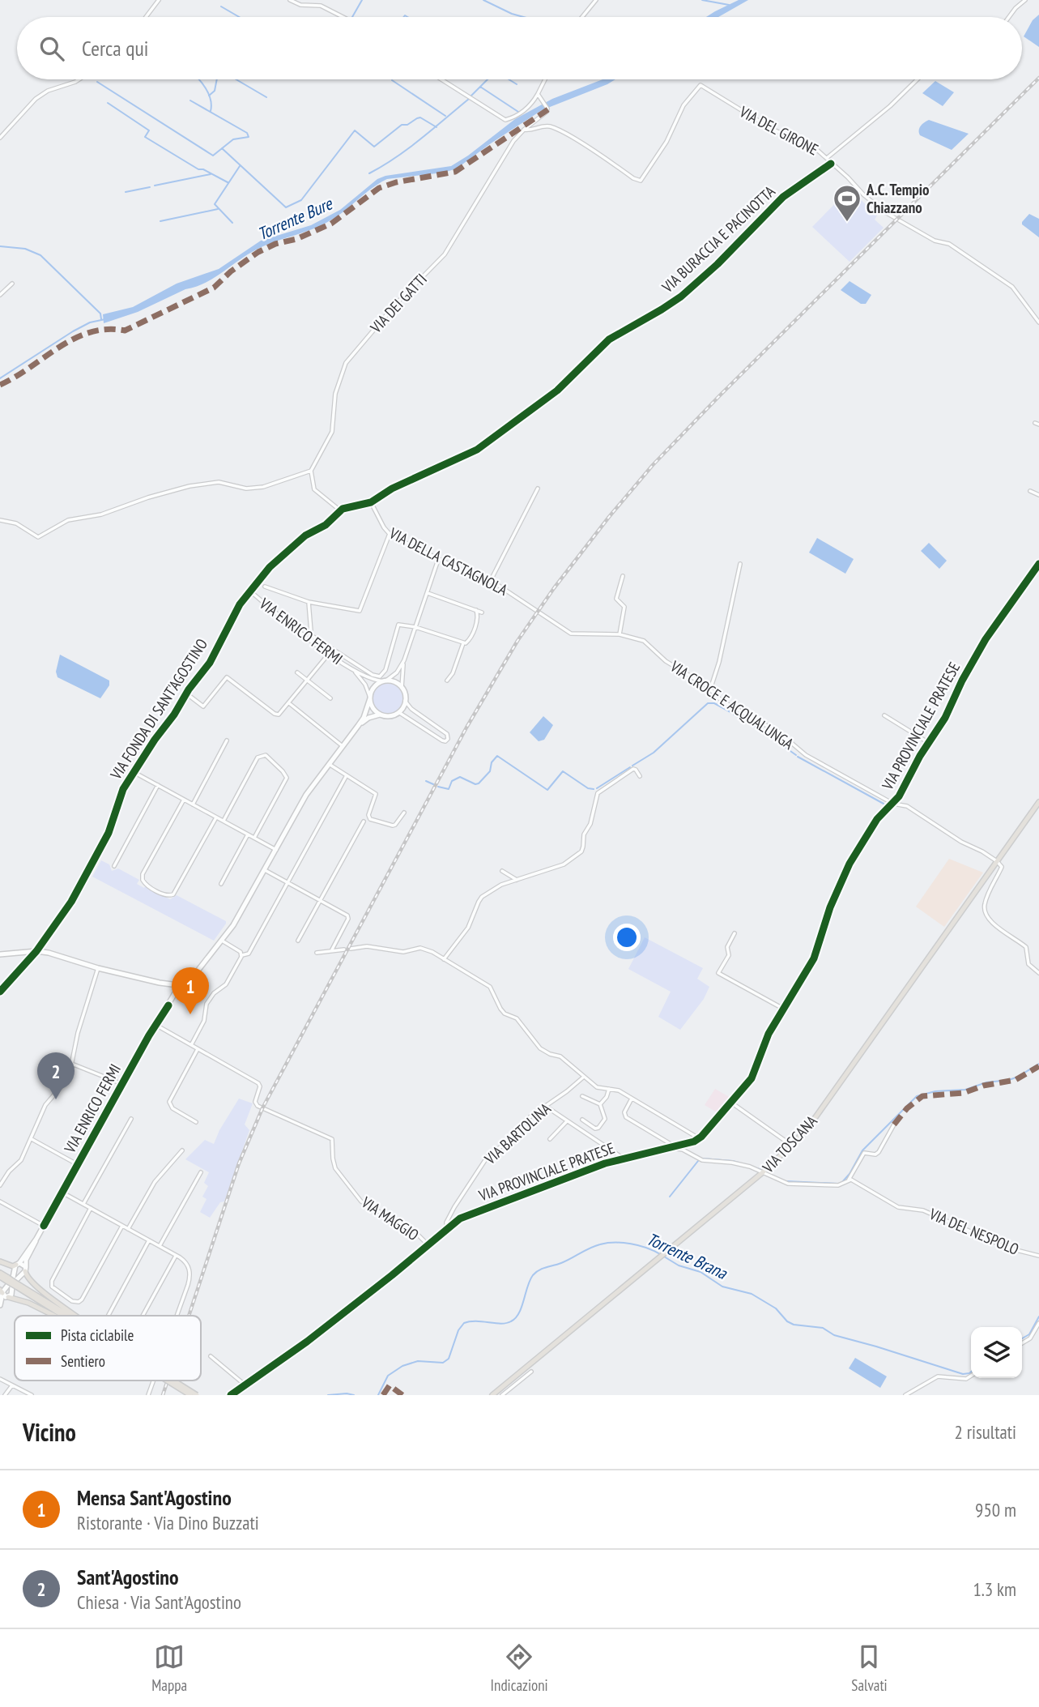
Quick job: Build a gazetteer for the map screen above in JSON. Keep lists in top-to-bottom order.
{
  "streets": {
    "main road": ["VIA TOSCANA"],
    "street": [
      "VIA DEL GIRONE",
      "VIA BURACCIA E PACINOTTA",
      "VIA DEI GATTI",
      "VIA DELLA CASTAGNOLA",
      "VIA ENRICO FERMI",
      "VIA CROCE E ACQUALUNGA",
      "VIA FONDA DI SANT'AGOSTINO",
      "VIA PROVINCIALE PRATESE",
      "VIA BARTOLINA",
      "VIA MAGGIO",
      "VIA DEL NESPOLO"
    ]
  },
  "crossings": [
    ["VIA DEL GIRONE", "VIA BURACCIA E PACINOTTA"],
    ["VIA DEL GIRONE", "VIA DEI GATTI"],
    ["VIA BURACCIA E PACINOTTA", "VIA DELLA CASTAGNOLA"],
    ["VIA BURACCIA E PACINOTTA", "VIA FONDA DI SANT'AGOSTINO"],
    ["VIA DELLA CASTAGNOLA", "VIA CROCE E ACQUALUNGA"],
    ["VIA ENRICO FERMI", "VIA FONDA DI SANT'AGOSTINO"],
    ["VIA CROCE E ACQUALUNGA", "VIA PROVINCIALE PRATESE"],
    ["VIA CROCE E ACQUALUNGA", "VIA TOSCANA"],
    ["VIA PROVINCIALE PRATESE", "VIA BARTOLINA"],
    ["VIA PROVINCIALE PRATESE", "VIA MAGGIO"]
  ],
  "water": ["Torrente Bure", "Torrente Brana"],
  "places": {
    "sports": ["A.C. Tempio Chiazzano"]
  },
  "legend": ["Pista ciclabile", "Sentiero"],
  "page": {
    "search": "Cerca qui",
    "pins": ["1", "2"],
    "heading": ["Vicino", "2 risultati"],
    "list": [
      {
        "mark": "1",
        "name": "Mensa Sant'Agostino",
        "note": "Ristorante · Via Dino Buzzati",
        "value": "950 m"
      },
      {
        "mark": "2",
        "name": "Sant'Agostino",
        "note": "Chiesa · Via Sant'Agostino",
        "value": "1.3 km"
      }
    ],
    "nav": ["Mappa", "Indicazioni", "Salvati"]
  }
}
